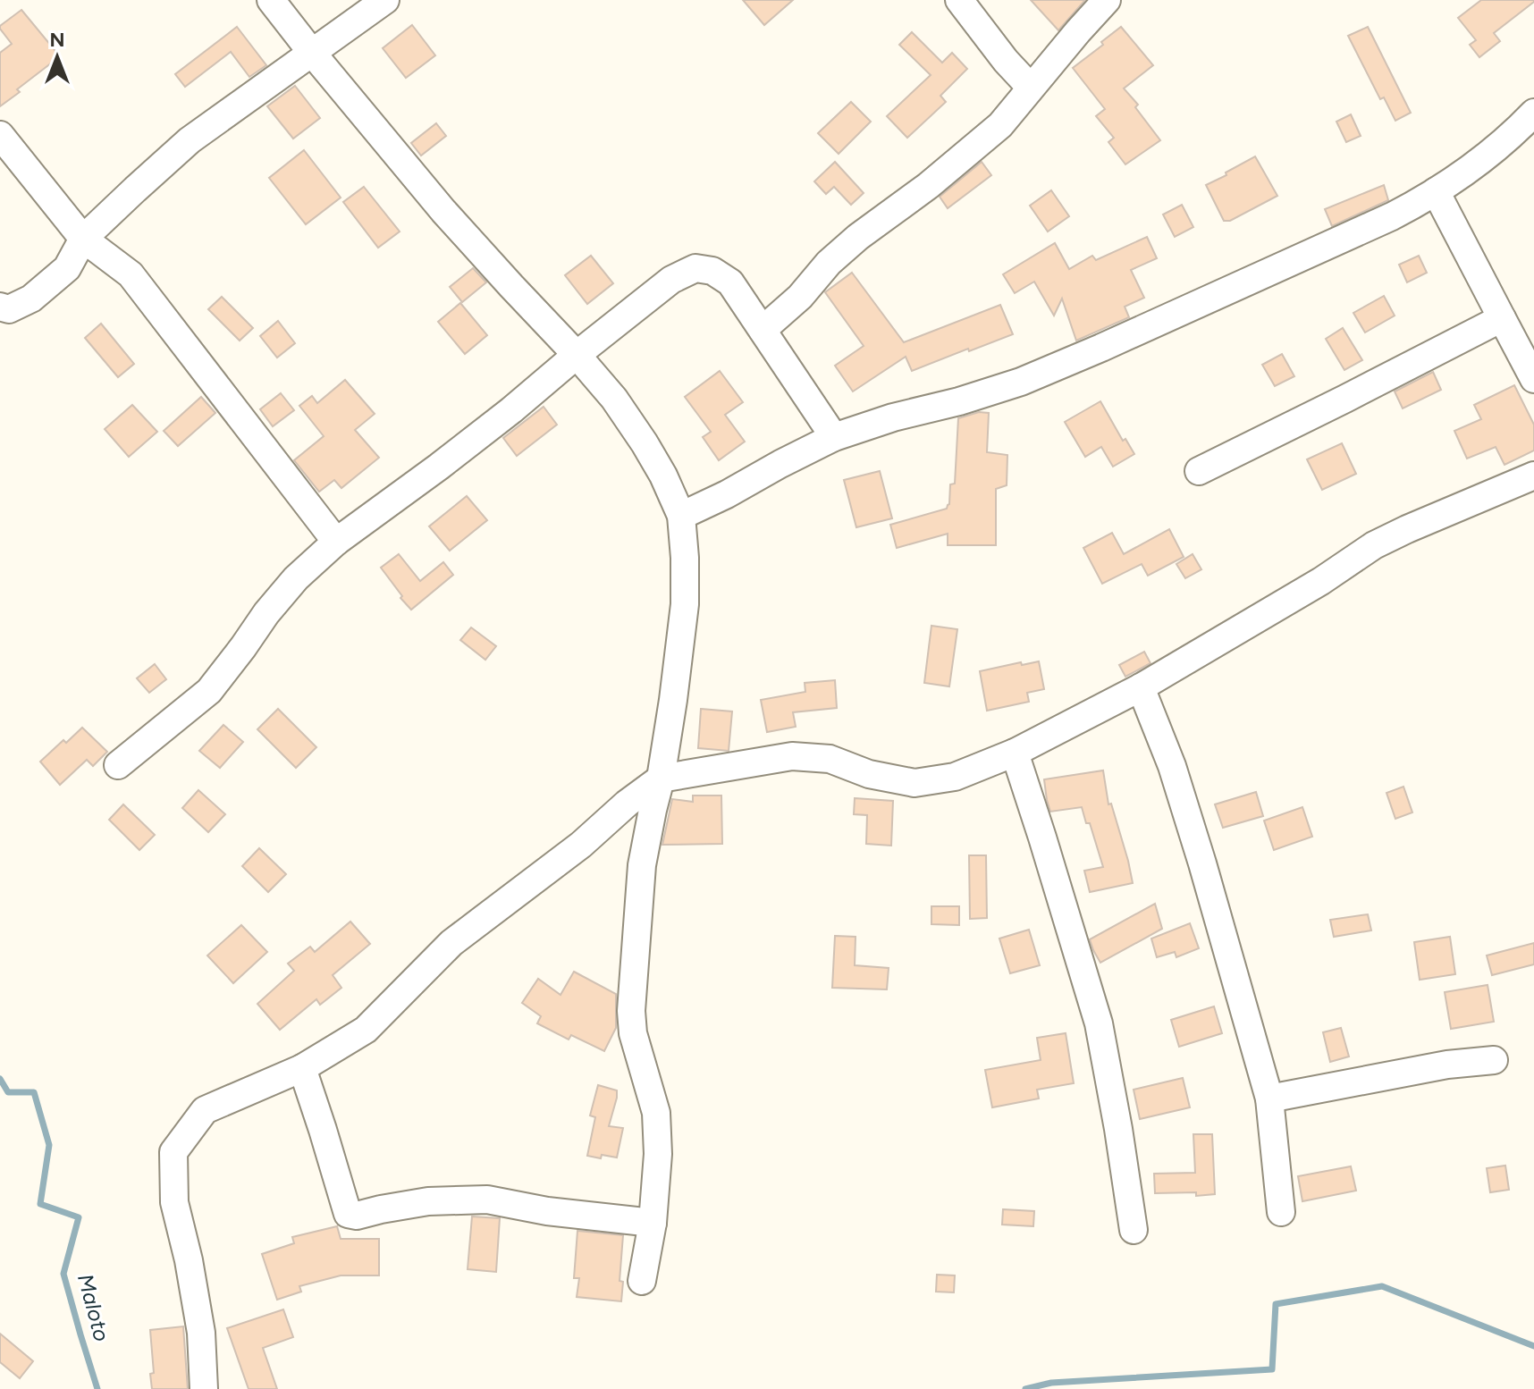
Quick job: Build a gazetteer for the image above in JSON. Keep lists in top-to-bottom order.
{
  "water": ["Maloto"],
  "north": "top"
}
